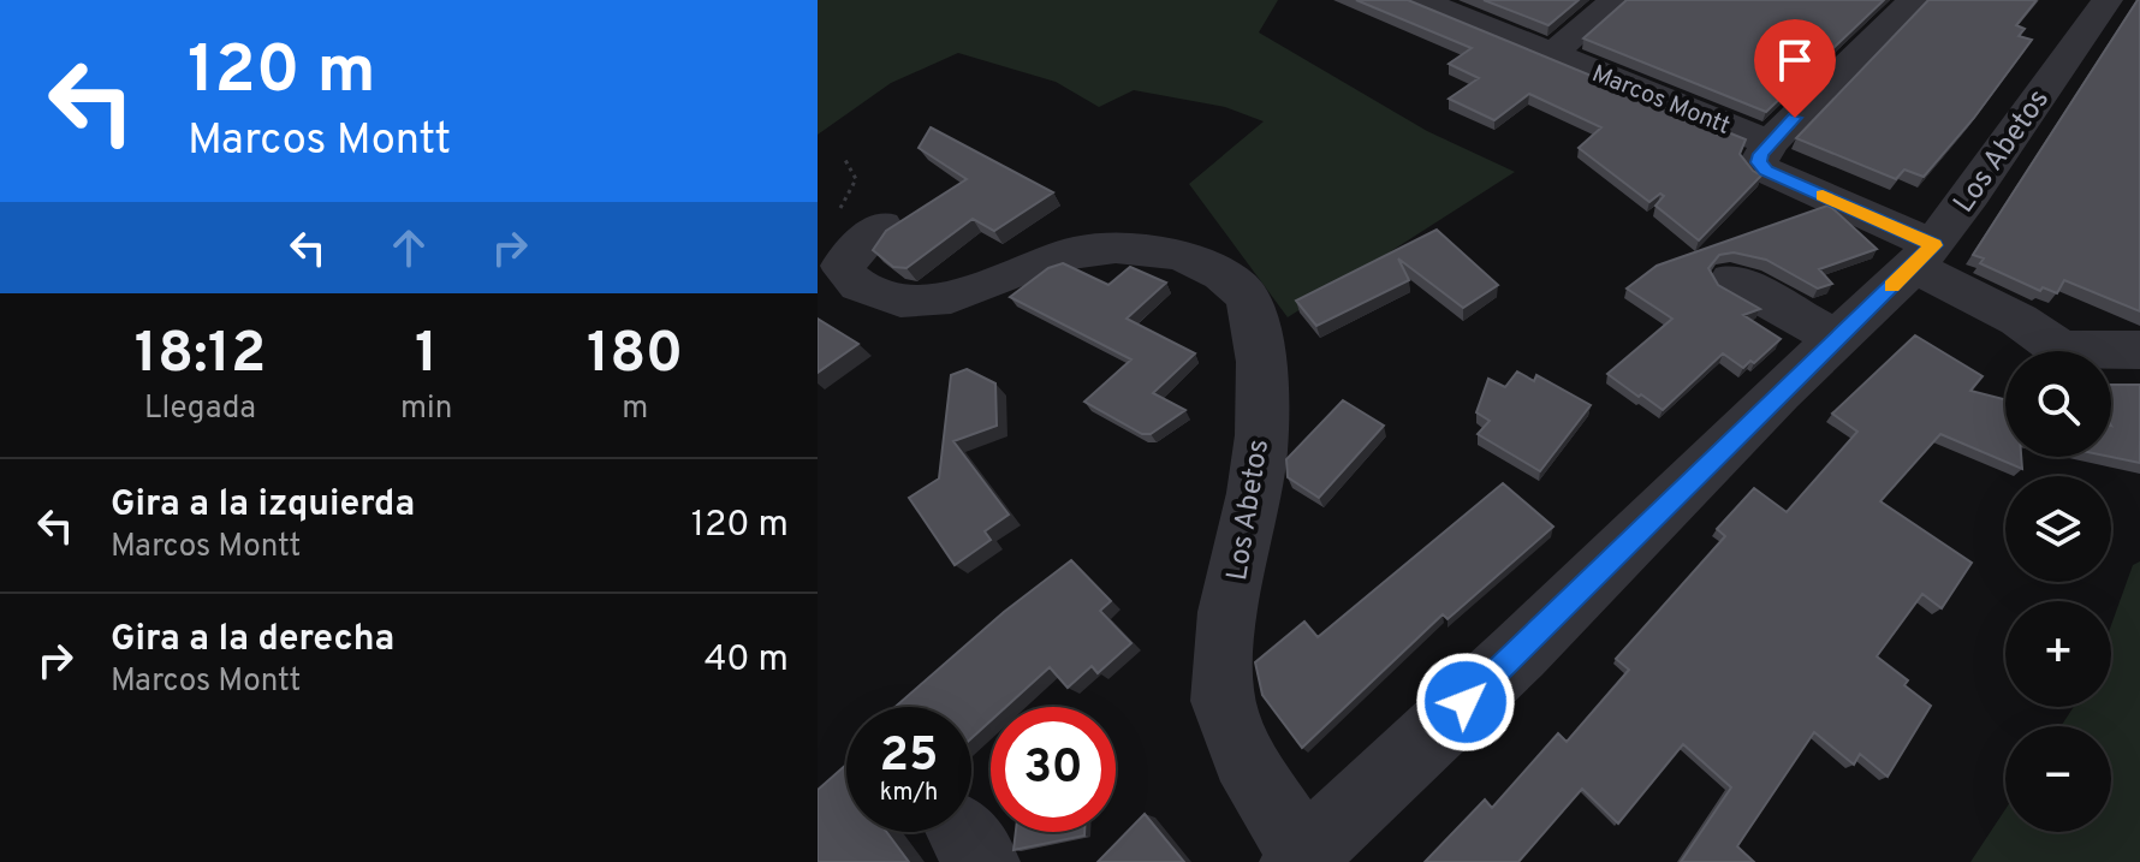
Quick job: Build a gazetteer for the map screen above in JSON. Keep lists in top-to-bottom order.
{
  "streets": {
    "street": ["Marcos Montt", "Los Abetos"]
  },
  "crossings": [
    ["Marcos Montt", "Los Abetos"]
  ],
  "page": {
    "turn": ["120 m", "Marcos Montt"],
    "eta": [
      "18:12",
      "Llegada",
      "1",
      "min",
      "180",
      "m"
    ],
    "map_buttons": ["+", "−"],
    "list": [
      {
        "name": "Gira a la izquierda",
        "note": "Marcos Montt",
        "value": "120 m"
      },
      {
        "name": "Gira a la derecha",
        "note": "Marcos Montt",
        "value": "40 m"
      }
    ],
    "speed": "25 km/h",
    "limit": "30"
  }
}
